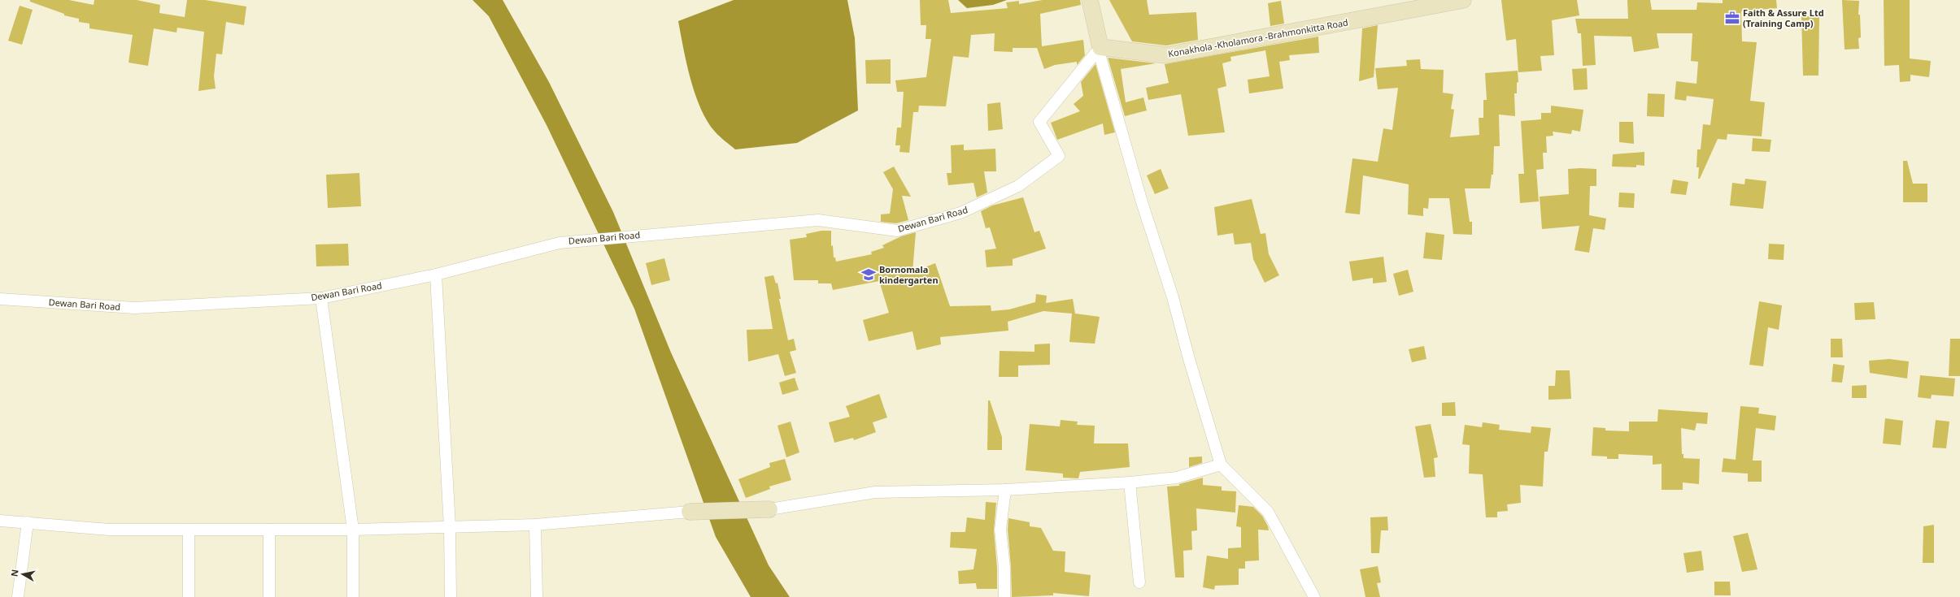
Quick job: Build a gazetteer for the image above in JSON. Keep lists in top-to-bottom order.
{
  "streets": {
    "main road": ["Konakhola -Kholamora -Brahmonkitta Road"],
    "street": ["Dewan Bari Road"]
  },
  "crossings": [
    ["Konakhola -Kholamora -Brahmonkitta Road", "Dewan Bari Road"]
  ],
  "places": {
    "office": ["Faith & Assure Ltd (Training Camp)"],
    "school or university": ["Bornomala kindergarten"]
  },
  "north": "left"
}
